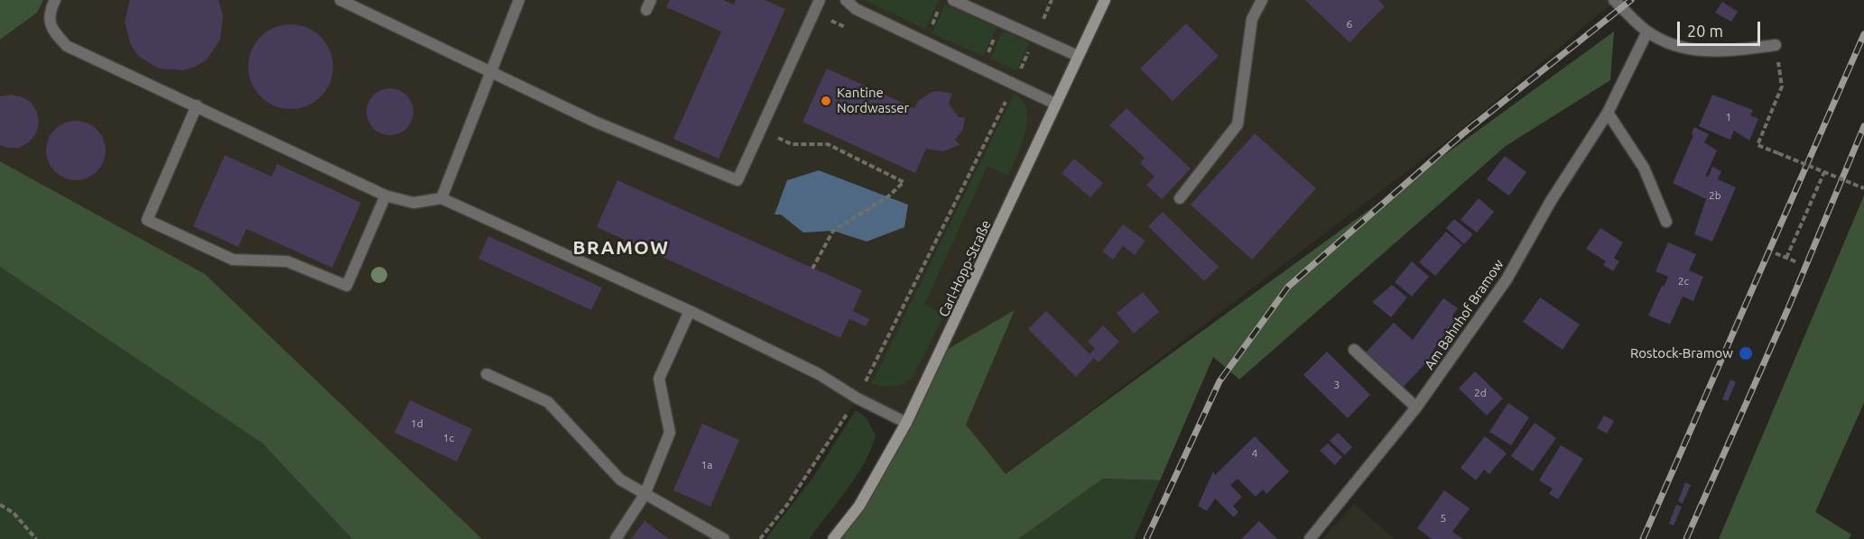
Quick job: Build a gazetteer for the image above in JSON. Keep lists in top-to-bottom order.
{
  "streets": {
    "street": ["Carl-Hopp-Straße", "Am Bahnhof Bramow"]
  },
  "districts": ["BRAMOW"],
  "places": ["Kantine Nordwasser", "Rostock-Bramow"],
  "house_numbers": [
    "6",
    "1",
    "2b",
    "2c",
    "3",
    "2d",
    "1d",
    "1c",
    "4",
    "1a",
    "5"
  ],
  "scale_bar": "20 m"
}
